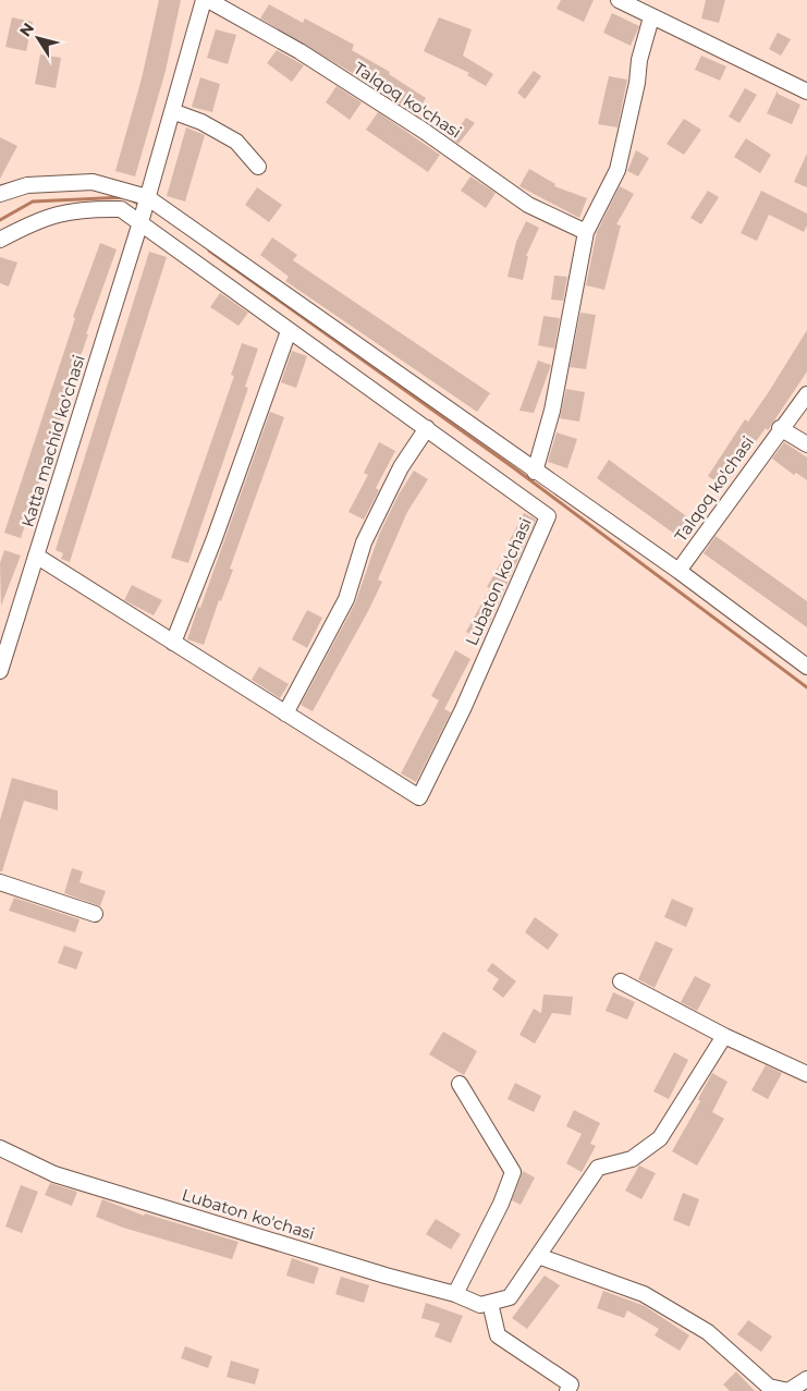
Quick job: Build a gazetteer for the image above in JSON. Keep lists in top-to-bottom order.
{
  "streets": {
    "street": ["Talqoq ko'chasi", "Katta machid ko'chasi", "Lubaton ko'chasi"]
  },
  "crossings": [
    ["Katta machid ko'chasi", "Lubaton ko'chasi"]
  ],
  "north": "top left"
}
